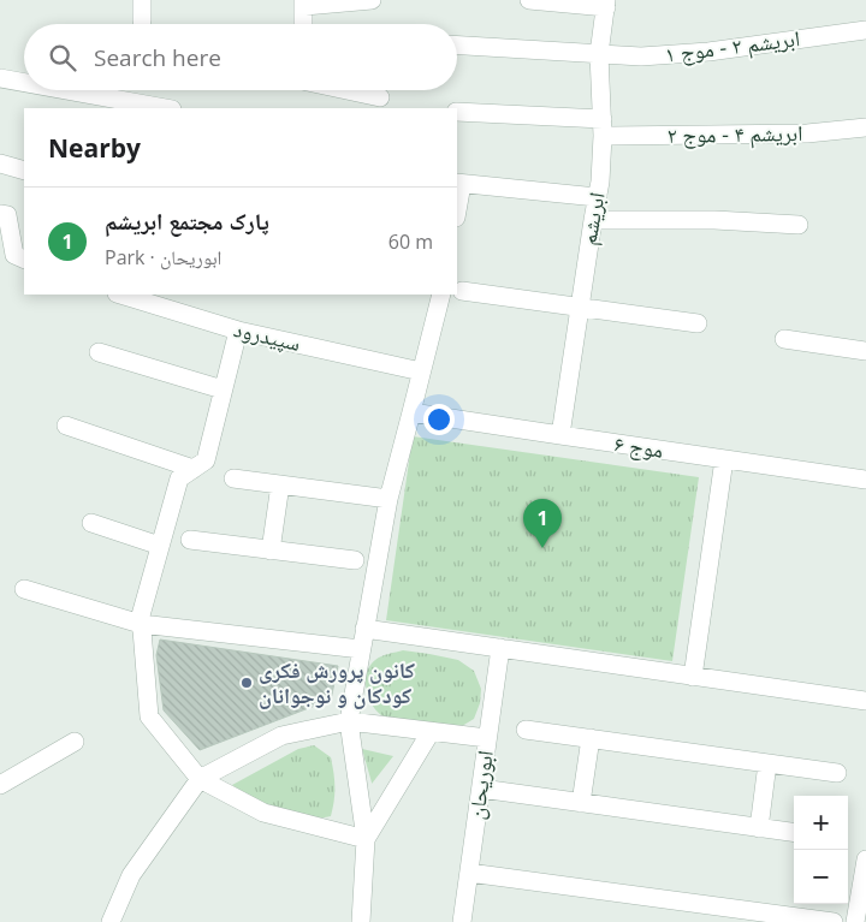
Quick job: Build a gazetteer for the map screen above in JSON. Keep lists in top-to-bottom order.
{
  "streets": {
    "street": [
      "ابریشم ۲ - موج ۱",
      "ابریشم ۴ - موج ۲",
      "ابریشم",
      "سپیدرود",
      "موج ۶",
      "ابوریحان"
    ]
  },
  "crossings": [
    ["ابریشم ۲ - موج ۱", "ابریشم"],
    ["ابریشم ۴ - موج ۲", "ابریشم"],
    ["ابریشم", "موج ۶"]
  ],
  "places": ["کانون پرورش فکری کودکان و نوجوانان"],
  "page": {
    "search": "Search here",
    "heading": "Nearby",
    "list": [
      {
        "mark": "1",
        "name": "پارک مجتمع ابریشم",
        "note": "Park · ابوریحان",
        "value": "60 m"
      }
    ],
    "pins": "1",
    "map_buttons": ["+", "−"]
  }
}
